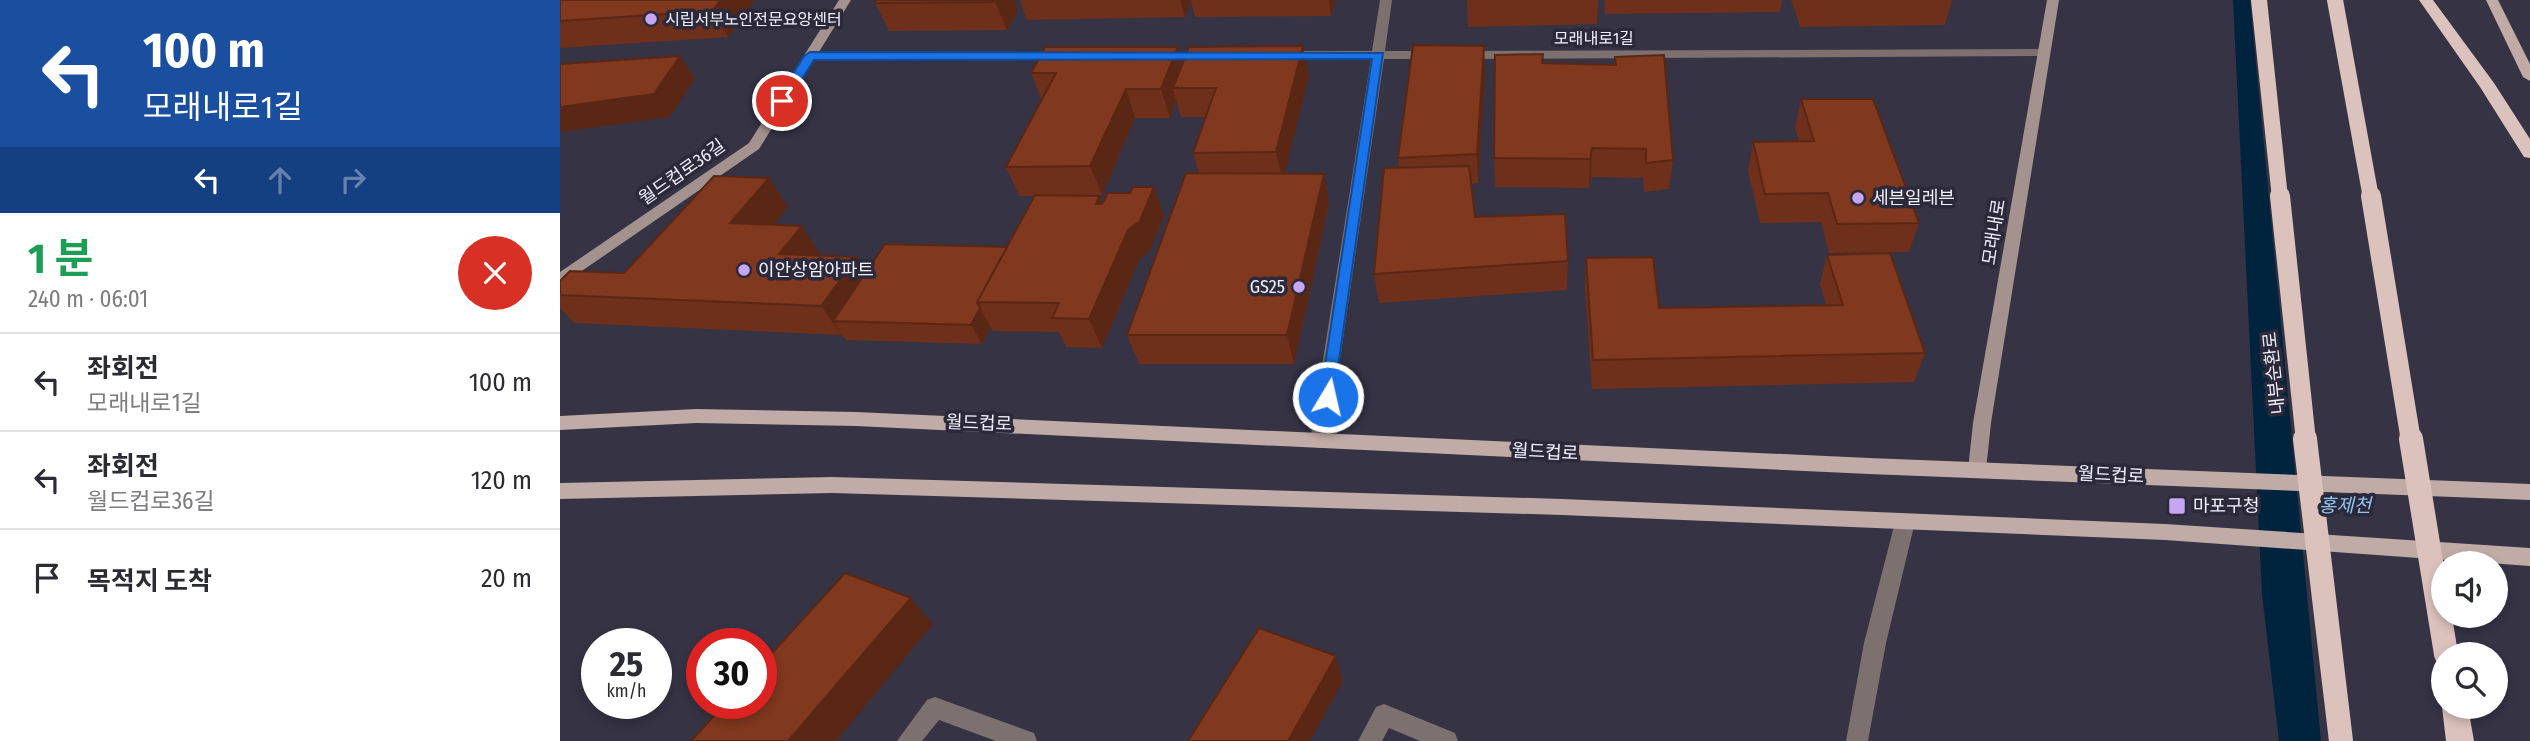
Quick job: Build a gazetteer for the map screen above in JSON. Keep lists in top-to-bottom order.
{
  "streets": {
    "highway": ["내부순환로"],
    "main road": ["월드컵로36길", "모래내로", "월드컵로"],
    "street": ["모래내로1길"]
  },
  "crossings": [
    ["모래내로1길", "모래내로"],
    ["모래내로", "월드컵로"]
  ],
  "water": ["홍제천"],
  "places": {
    "other": [
      "시립서부노인전문요양센터",
      "세븐일레븐",
      "이안상암아파트",
      "GS25"
    ],
    "transit": ["마포구청"]
  },
  "page": {
    "turn": ["100 m", "모래내로1길"],
    "heading": ["1 분", "240 m · 06:01"],
    "list": [
      {
        "name": "좌회전",
        "note": "모래내로1길",
        "value": "100 m"
      },
      {
        "name": "좌회전",
        "note": "월드컵로36길",
        "value": "120 m"
      },
      {
        "name": "목적지 도착",
        "value": "20 m"
      }
    ],
    "speed": "25 km/h",
    "limit": "30"
  }
}
